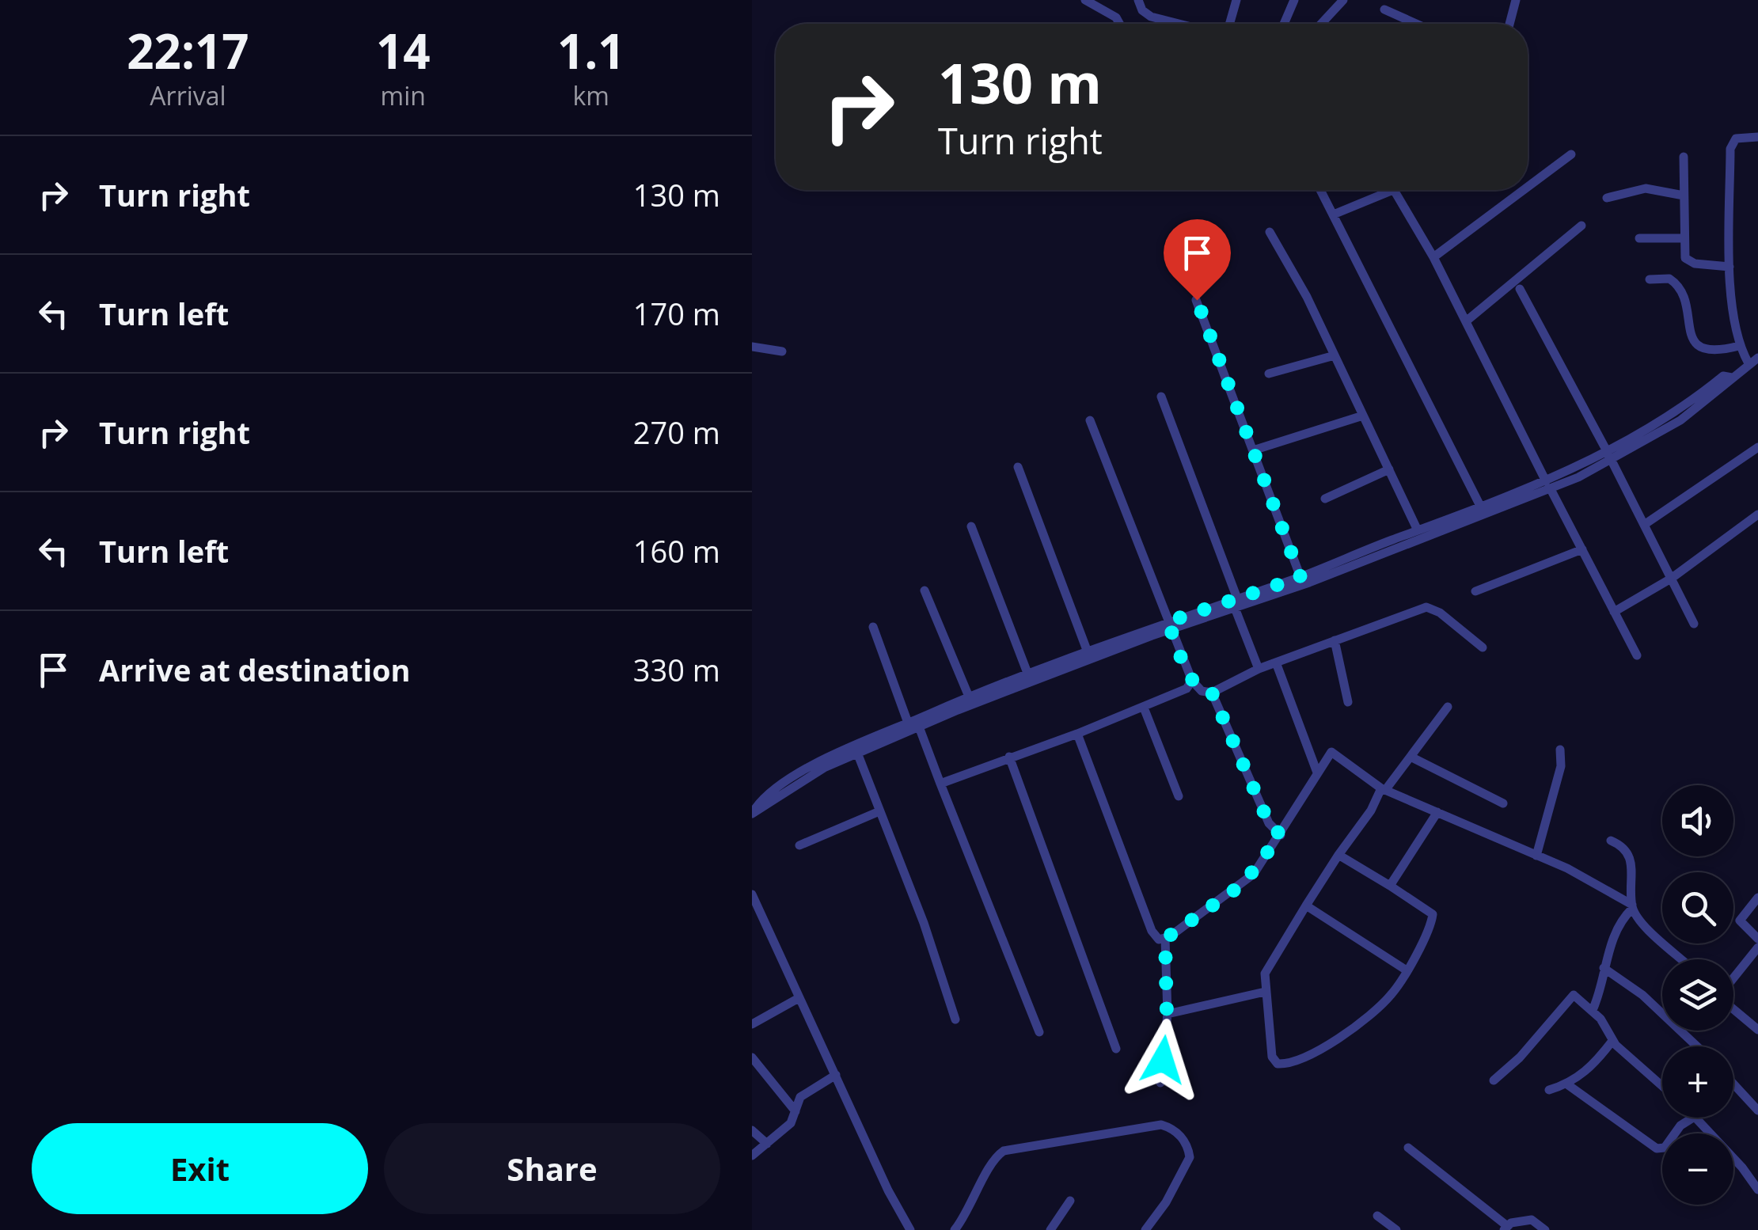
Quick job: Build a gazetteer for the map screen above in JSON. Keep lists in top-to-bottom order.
{
  "page": {
    "eta": [
      "22:17",
      "Arrival",
      "14",
      "min",
      "1.1",
      "km"
    ],
    "turn": ["130 m", "Turn right"],
    "list": [
      {
        "name": "Turn right",
        "value": "130 m"
      },
      {
        "name": "Turn left",
        "value": "170 m"
      },
      {
        "name": "Turn right",
        "value": "270 m"
      },
      {
        "name": "Turn left",
        "value": "160 m"
      },
      {
        "name": "Arrive at destination",
        "value": "330 m"
      }
    ],
    "map_buttons": ["+", "−"],
    "buttons": ["Exit", "Share"]
  }
}
